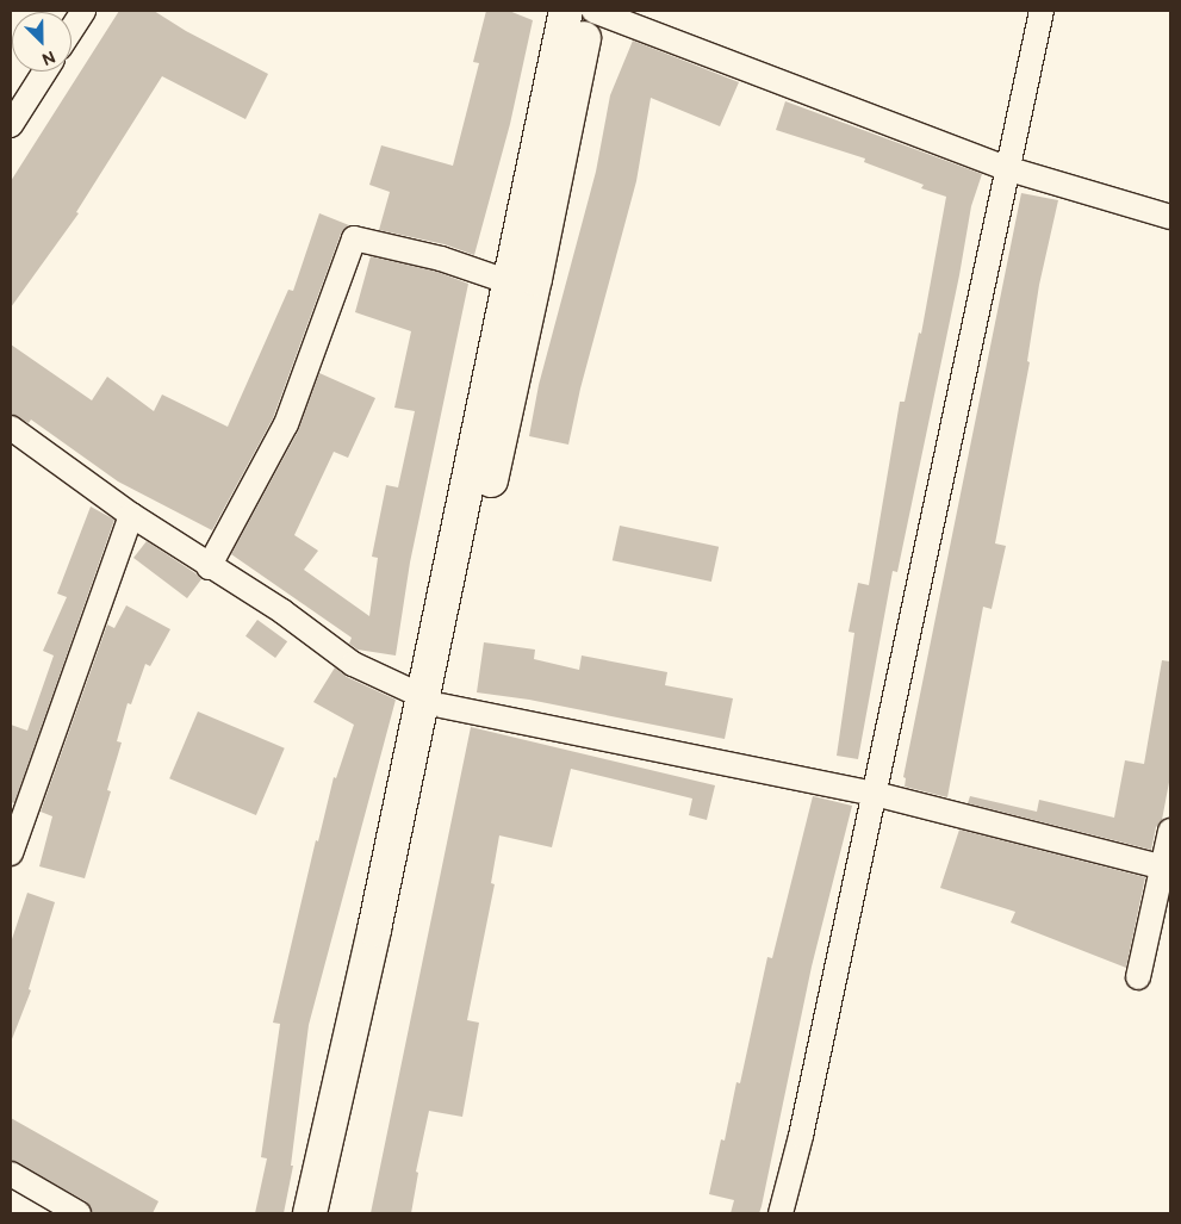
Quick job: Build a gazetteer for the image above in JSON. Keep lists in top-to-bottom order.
{
  "north": "bottom right"
}
